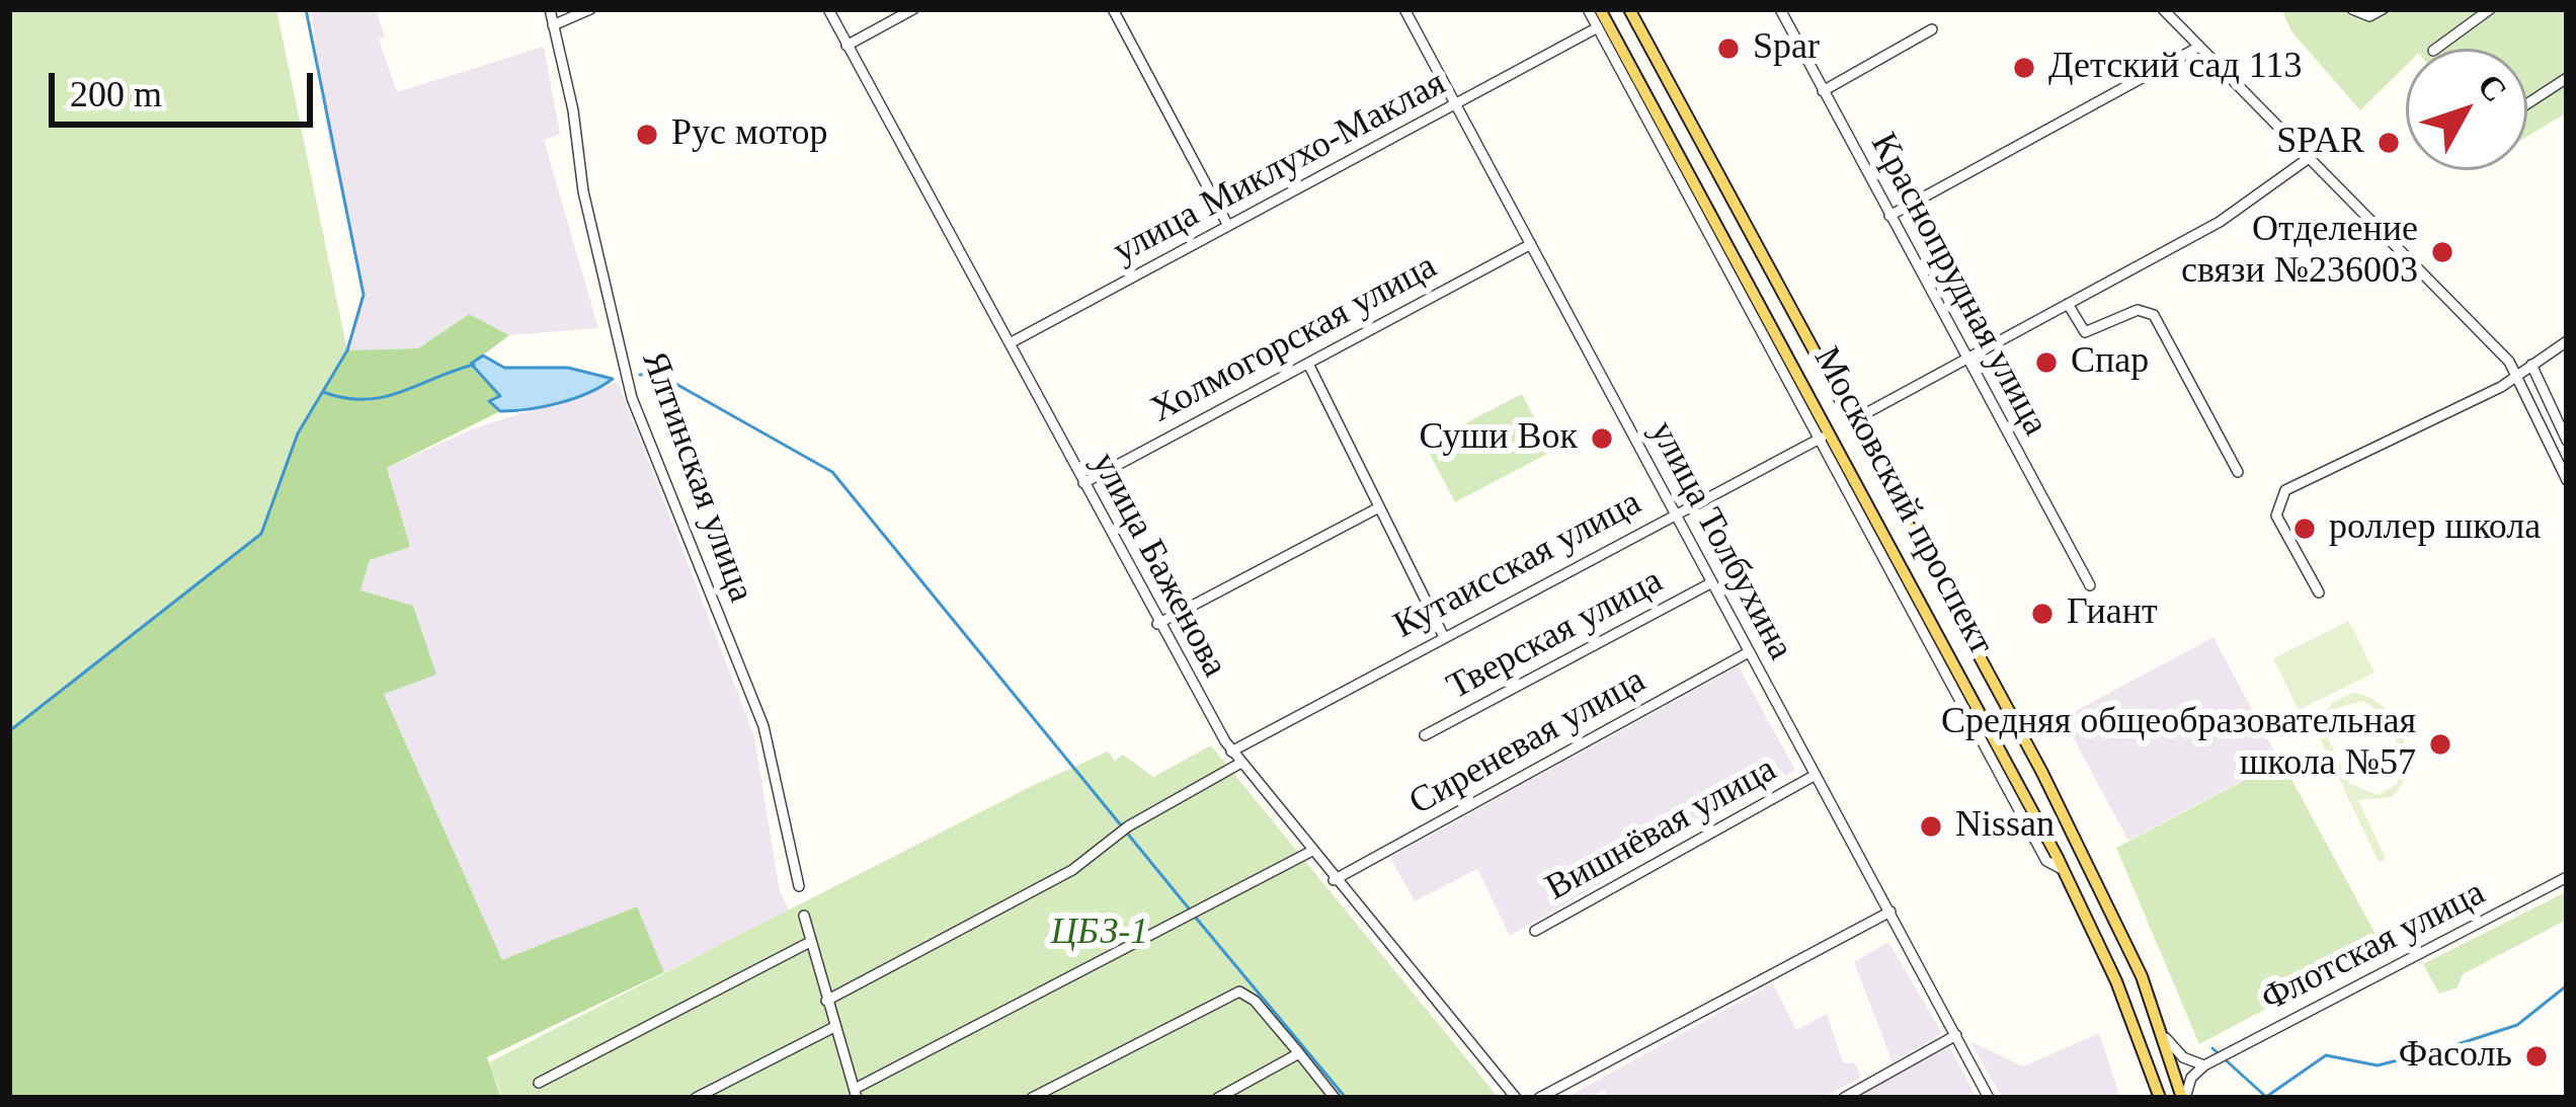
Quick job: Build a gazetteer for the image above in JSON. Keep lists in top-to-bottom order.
{
  "streets": {
    "main road": ["Московский проспект"],
    "street": [
      "улица Миклухо-Маклая",
      "Краснопрудная улица",
      "Холмогорская улица",
      "Ялтинская улица",
      "улица Толбухина",
      "улица Баженова",
      "Кутаисская улица",
      "Тверская улица",
      "Сиреневая улица",
      "Вишнёвая улица",
      "Флотская улица"
    ]
  },
  "crossings": [
    ["улица Миклухо-Маклая", "Московский проспект"],
    ["улица Миклухо-Маклая", "улица Толбухина"],
    ["улица Миклухо-Маклая", "улица Баженова"],
    ["Холмогорская улица", "улица Толбухина"],
    ["Холмогорская улица", "улица Баженова"],
    ["Московский проспект", "Кутаисская улица"],
    ["улица Толбухина", "Кутаисская улица"],
    ["улица Толбухина", "Тверская улица"],
    ["улица Толбухина", "Сиреневая улица"],
    ["улица Толбухина", "Вишнёвая улица"],
    ["улица Баженова", "Кутаисская улица"],
    ["улица Баженова", "Сиреневая улица"]
  ],
  "parks": ["ЦБЗ-1"],
  "places": [
    "Spar",
    "Детский сад 113",
    "Рус мотор",
    "SPAR",
    "Отделение связи №236003",
    "Спар",
    "Суши Вок",
    "роллер школа",
    "Гиант",
    "Средняя общеобразовательная школа №57",
    "Nissan",
    "Фасоль"
  ],
  "scale_bar": "200 m",
  "north": "top right"
}
